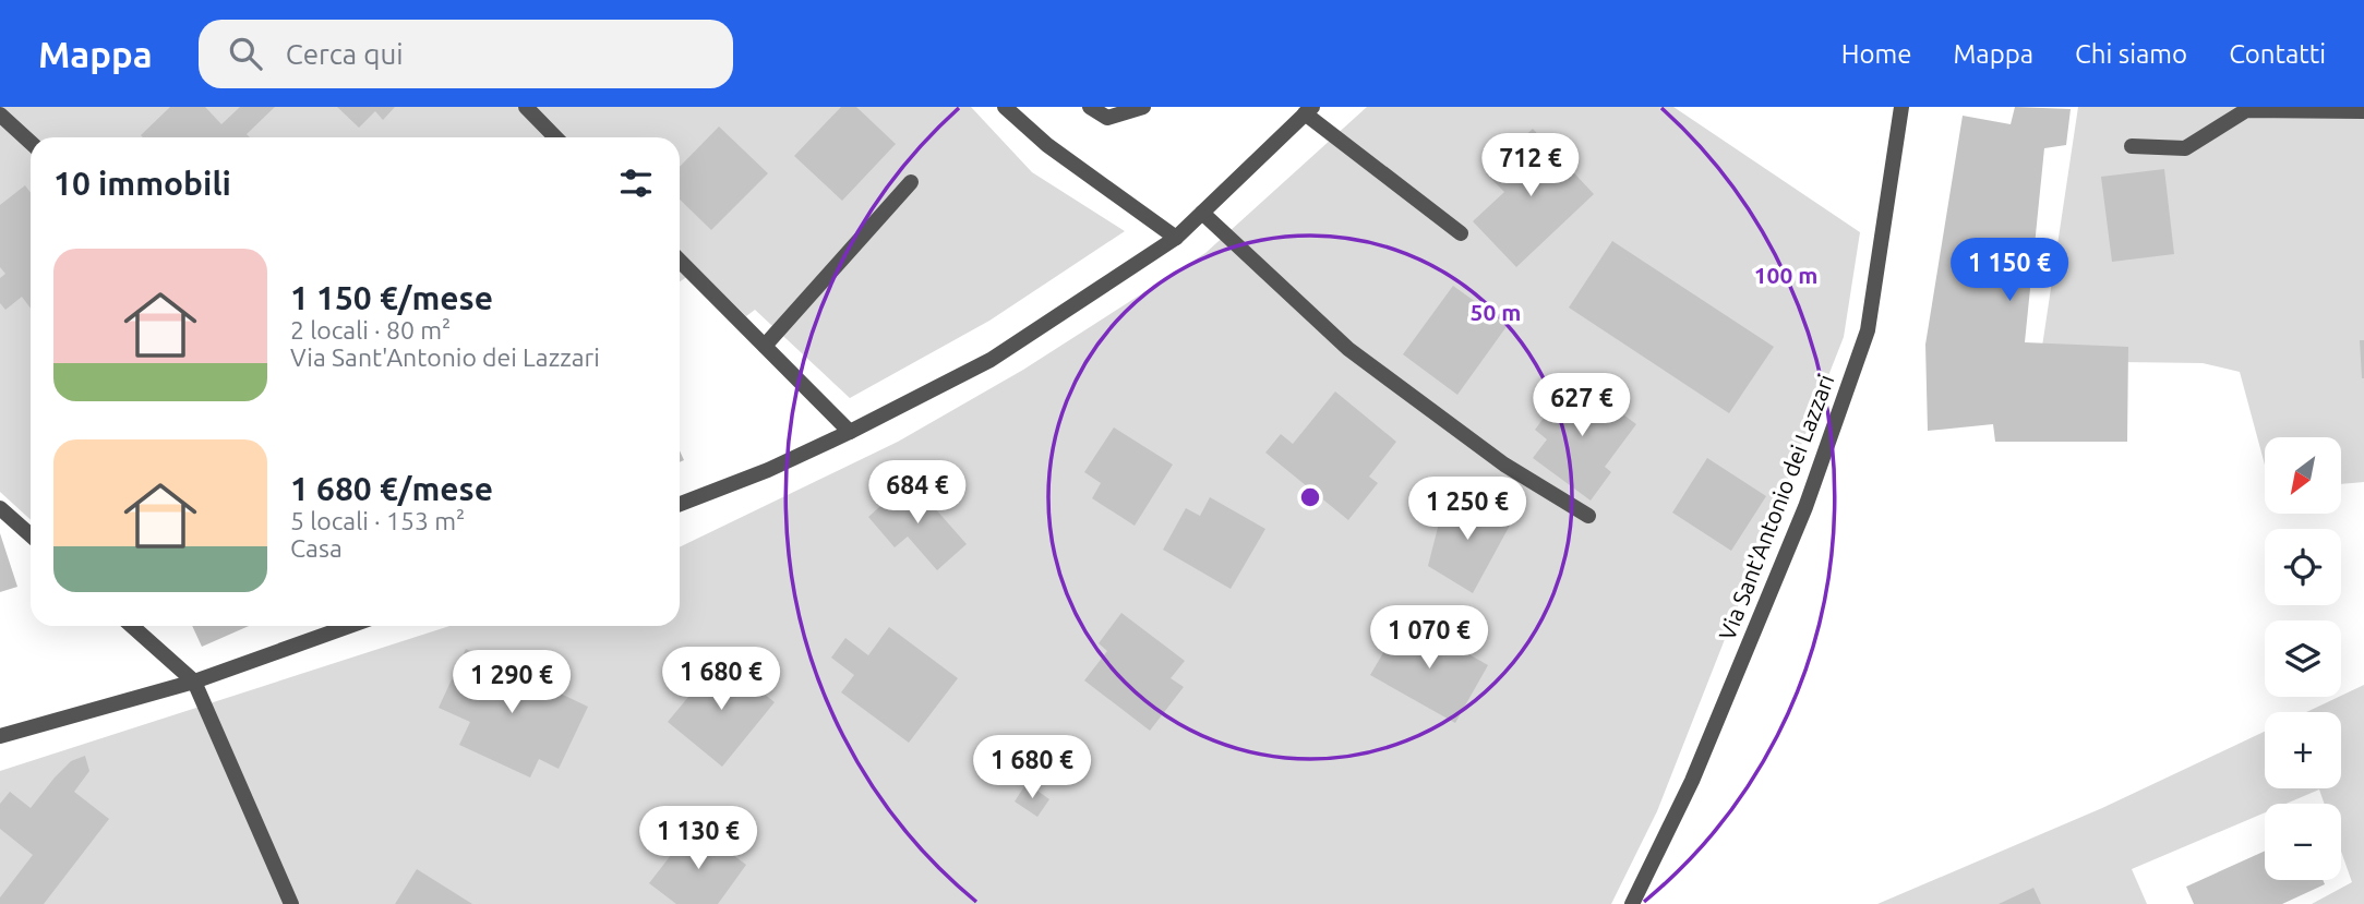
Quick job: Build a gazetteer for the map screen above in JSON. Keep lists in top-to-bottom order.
{
  "streets": {
    "street": ["Via Sant'Antonio dei Lazzari"]
  },
  "north": "bottom left",
  "page": {
    "header": "Mappa",
    "search": "Cerca qui",
    "nav": [
      "Home",
      "Mappa",
      "Chi siamo",
      "Contatti"
    ],
    "price": [
      "712 €",
      "1 150 €",
      "627 €",
      "684 €",
      "1 250 €",
      "1 070 €",
      "1 680 €",
      "1 290 €",
      "1 680 €",
      "1 130 €"
    ],
    "heading": "10 immobili",
    "list": [
      {
        "name": "1 150 €/mese",
        "note": "2 locali · 80 m² · Via Sant'Antonio dei Lazzari"
      },
      {
        "name": "1 680 €/mese",
        "note": "5 locali · 153 m² · Casa"
      }
    ],
    "map_buttons": ["+", "−"]
  },
  "rings": ["100 m", "50 m"]
}
